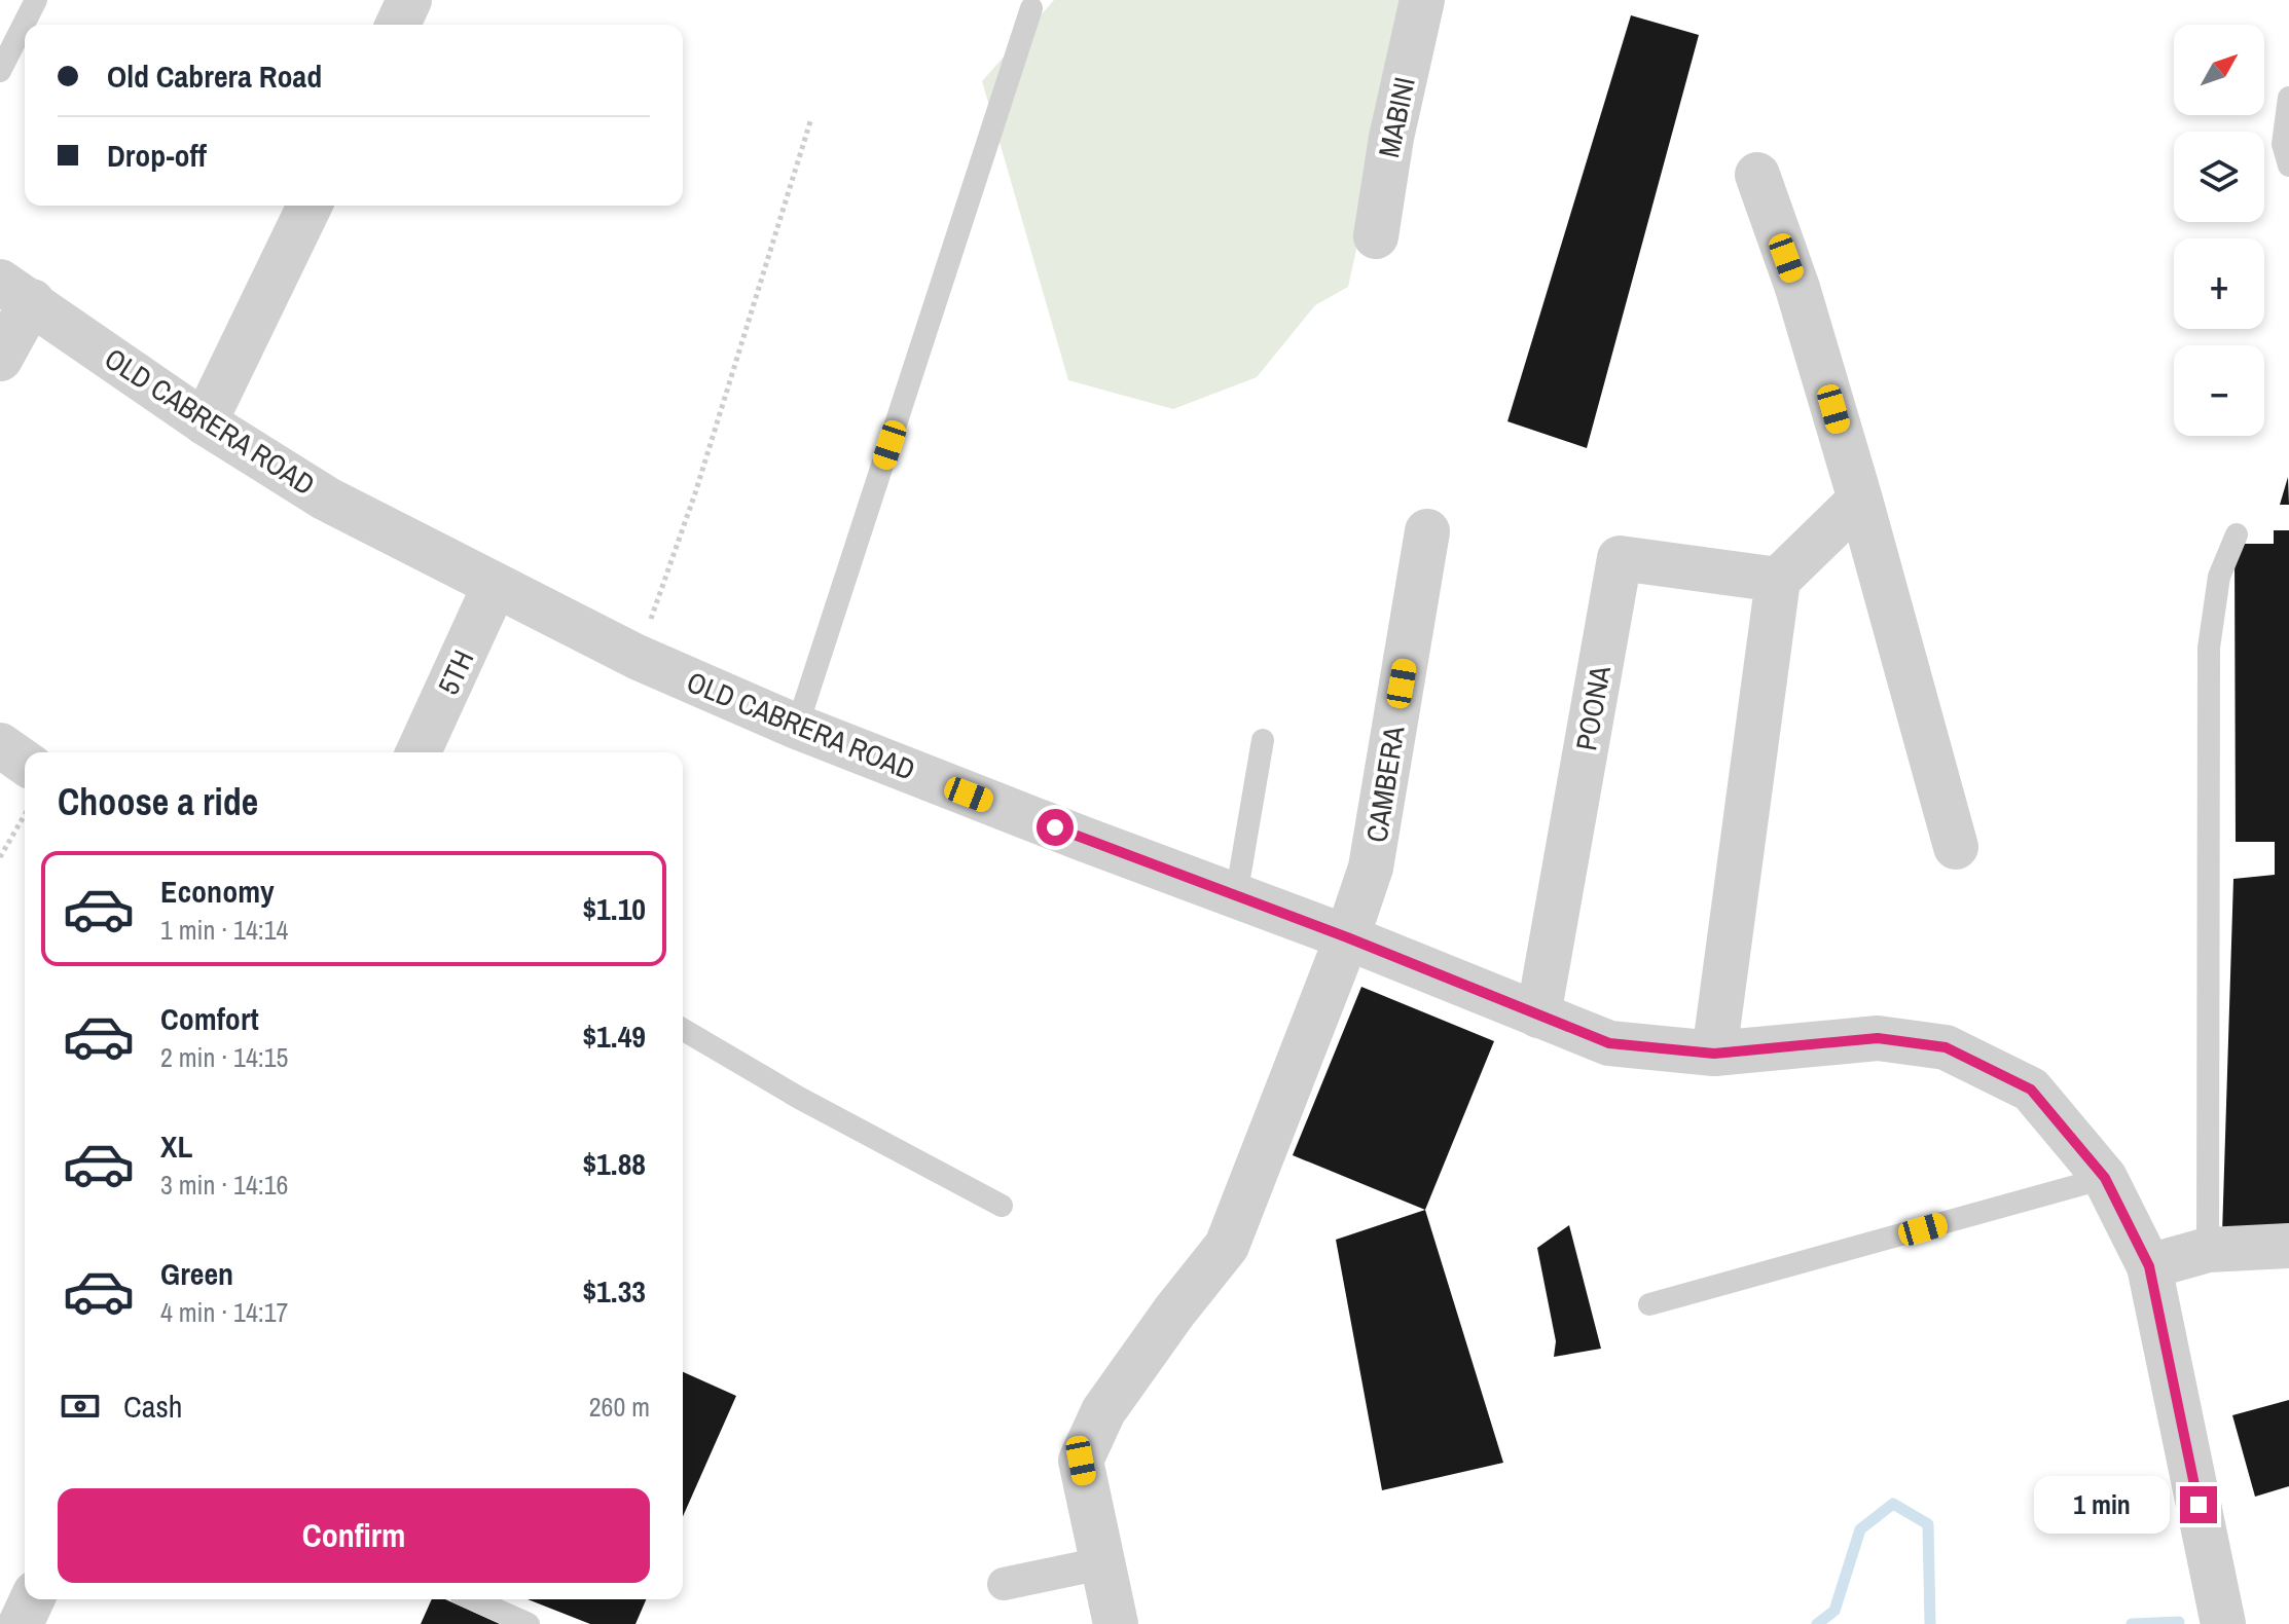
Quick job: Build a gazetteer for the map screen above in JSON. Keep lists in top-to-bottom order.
{
  "streets": {
    "street": [
      "MABINI",
      "OLD CABRERA ROAD",
      "5TH",
      "POONA",
      "CAMBERA"
    ]
  },
  "crossings": [
    ["OLD CABRERA ROAD", "5TH"],
    ["OLD CABRERA ROAD", "POONA"],
    ["OLD CABRERA ROAD", "CAMBERA"]
  ],
  "north": "top right",
  "page": {
    "map_buttons": ["+", "−"],
    "banner": ["Old Cabrera Road", "Drop-off"],
    "heading": "Choose a ride",
    "list": [
      {
        "name": "Economy",
        "note": "1 min · 14:14",
        "value": "$1.10"
      },
      {
        "name": "Comfort",
        "note": "2 min · 14:15",
        "value": "$1.49"
      },
      {
        "name": "XL",
        "note": "3 min · 14:16",
        "value": "$1.88"
      },
      {
        "name": "Green",
        "note": "4 min · 14:17",
        "value": "$1.33"
      }
    ],
    "pay": ["Cash", "260 m"],
    "buttons": "Confirm",
    "bubble": "1 min"
  }
}
